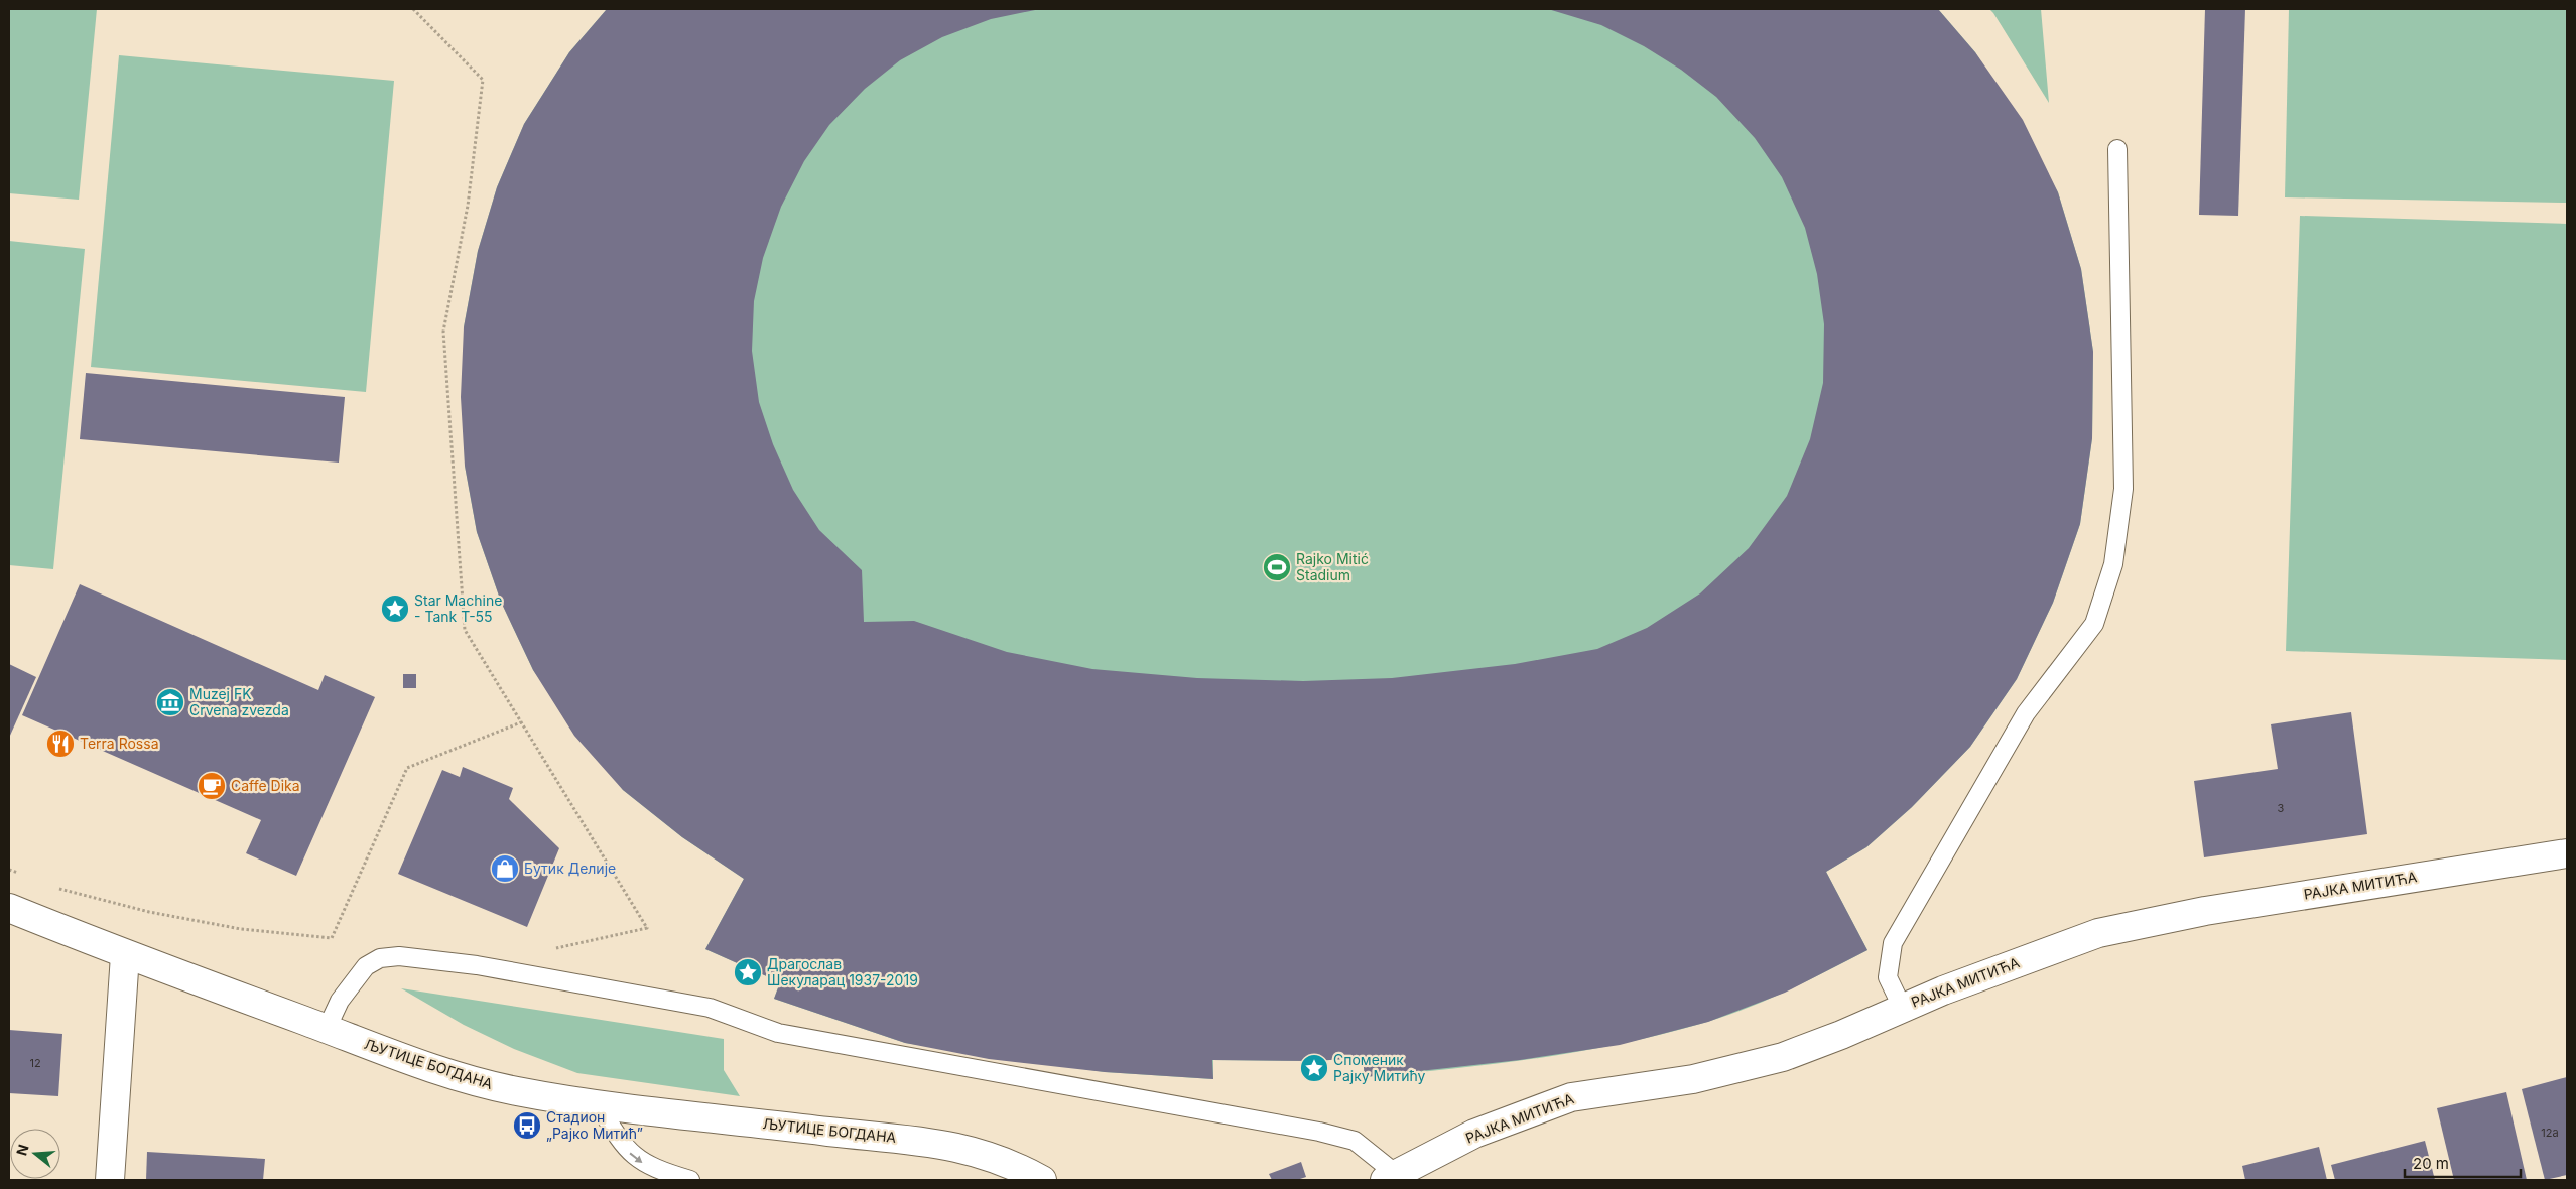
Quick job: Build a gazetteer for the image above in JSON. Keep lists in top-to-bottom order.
{
  "streets": {
    "street": ["РАЈКА МИТИЋА", "ЉУТИЦЕ БОГДАНА"]
  },
  "places": {
    "sports": ["Rajko Mitić Stadium"],
    "place": ["Star Machine - Tank T-55", "Драгослав Шекуларац 1937-2019", "Споменик Рајку Митићу"],
    "museum": ["Muzej FK Crvena zvezda"],
    "restaurant": ["Terra Rossa"],
    "cafe": ["Caffe Dika"],
    "shop": ["Бутик Делије"],
    "bus stop": ["Стадион „Рајко Митић”"]
  },
  "house_numbers": ["3", "12", "12a"],
  "scale_bar": "20 m",
  "north": "left"
}
